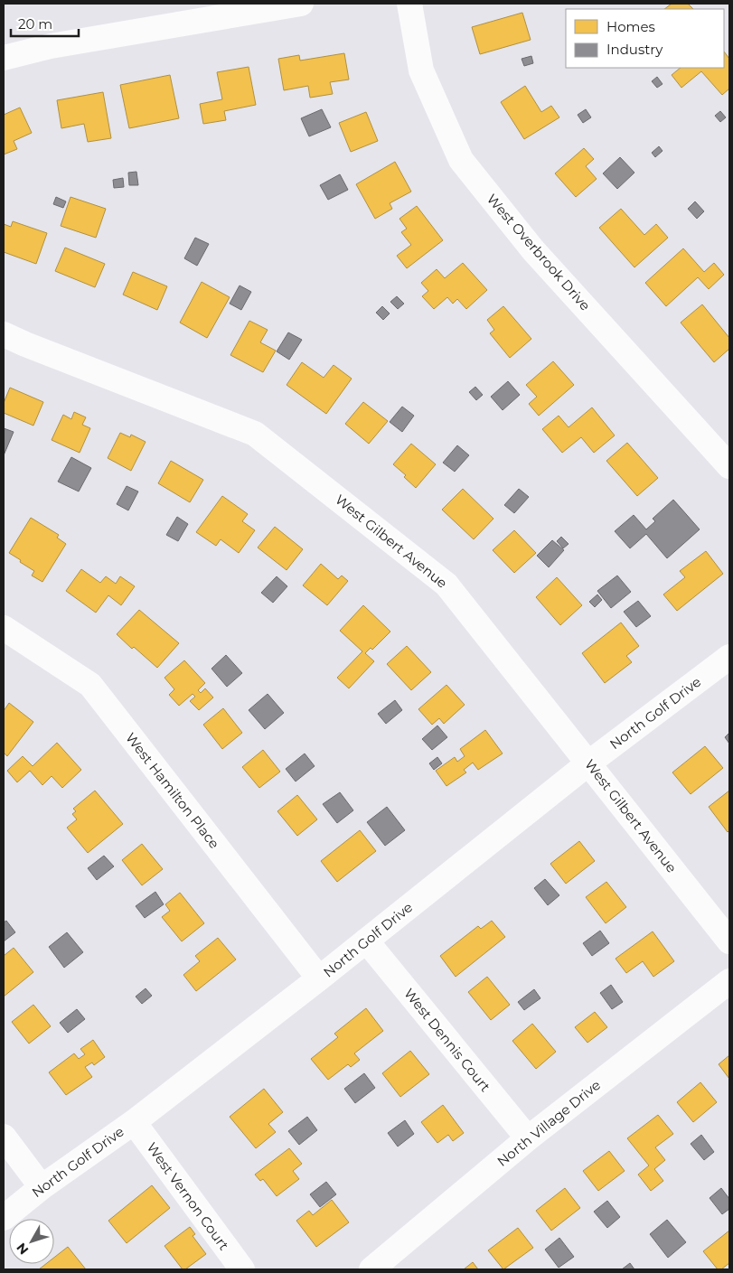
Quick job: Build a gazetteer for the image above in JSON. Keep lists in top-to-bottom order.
{
  "streets": {
    "street": [
      "West Overbrook Drive",
      "West Gilbert Avenue",
      "North Golf Drive",
      "West Hamilton Place",
      "West Dennis Court",
      "North Village Drive",
      "West Vernon Court"
    ]
  },
  "crossings": [
    ["West Gilbert Avenue", "North Golf Drive"],
    ["North Golf Drive", "West Hamilton Place"],
    ["North Golf Drive", "West Dennis Court"],
    ["North Golf Drive", "West Vernon Court"],
    ["West Dennis Court", "North Village Drive"]
  ],
  "legend": ["Homes", "Industry"],
  "scale_bar": "20 m",
  "north": "bottom left"
}
